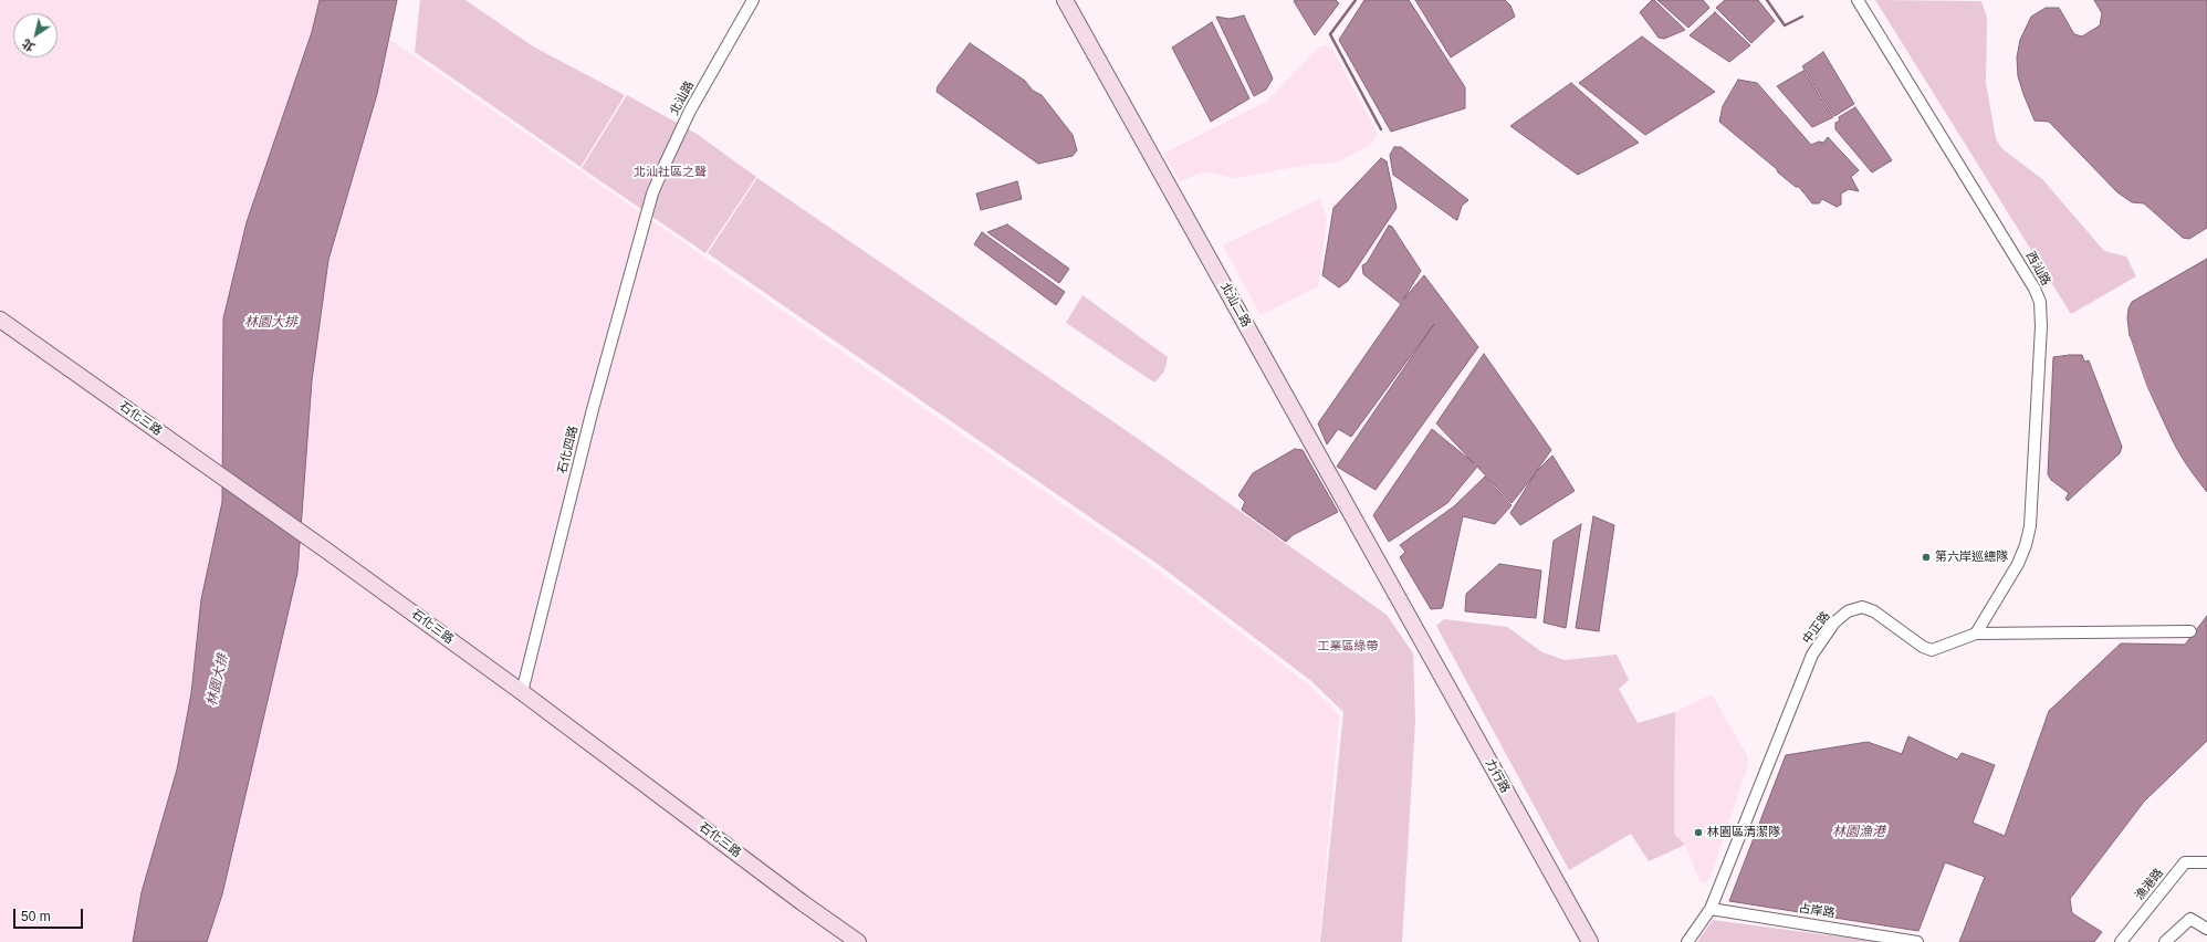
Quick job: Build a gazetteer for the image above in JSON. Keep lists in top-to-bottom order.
{
  "streets": {
    "street": [
      "北汕路",
      "西汕路",
      "北汕二路",
      "石化三路",
      "石化四路",
      "中正路",
      "力行路",
      "漁港路",
      "占岸路"
    ]
  },
  "crossings": [
    ["北汕路", "石化四路"],
    ["西汕路", "中正路"],
    ["北汕二路", "力行路"],
    ["石化三路", "石化四路"],
    ["中正路", "占岸路"]
  ],
  "water": ["林園大排", "林園漁港"],
  "parks": ["北汕社區之聲", "工業區綠帶"],
  "places": ["第六岸巡總隊", "林園區清潔隊"],
  "scale_bar": "50 m",
  "north": "bottom left"
}
